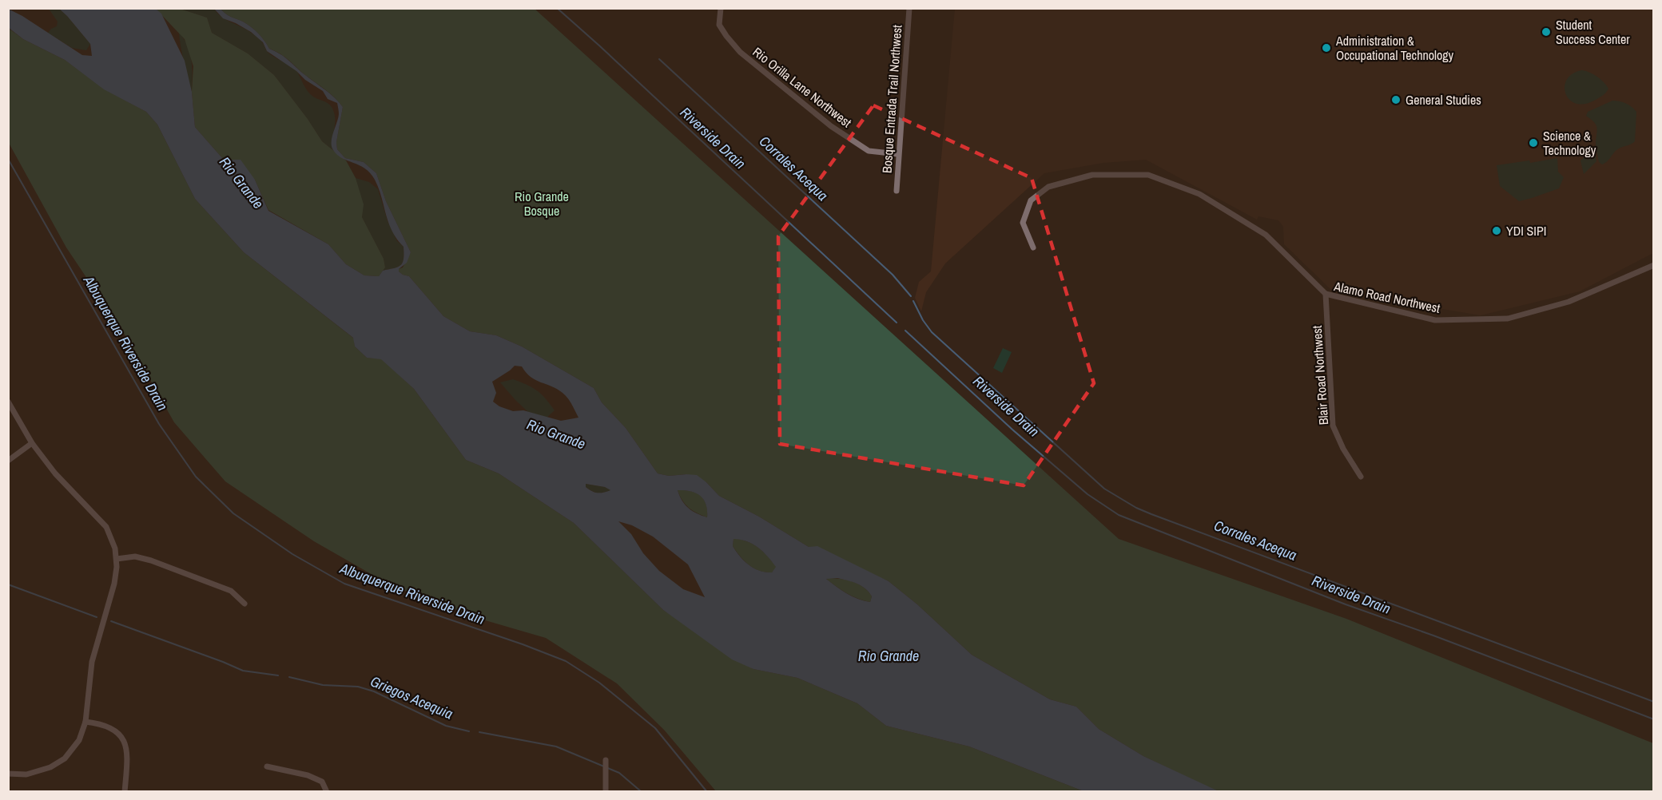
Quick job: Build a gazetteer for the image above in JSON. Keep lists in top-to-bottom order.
{
  "streets": {
    "street": [
      "Rio Orilla Lane Northwest",
      "Bosque Entrada Trail Northwest",
      "Alamo Road Northwest",
      "Blair Road Northwest"
    ]
  },
  "crossings": [
    ["Rio Orilla Lane Northwest", "Bosque Entrada Trail Northwest"],
    ["Alamo Road Northwest", "Blair Road Northwest"]
  ],
  "water": [
    "Riverside Drain",
    "Corrales Acequa",
    "Rio Grande",
    "Albuquerque Riverside Drain",
    "Griegos Acequia"
  ],
  "parks": ["Rio Grande Bosque"],
  "places": [
    "Student Success Center",
    "Administration & Occupational Technology",
    "General Studies",
    "Science & Technology",
    "YDI SIPI"
  ]
}
